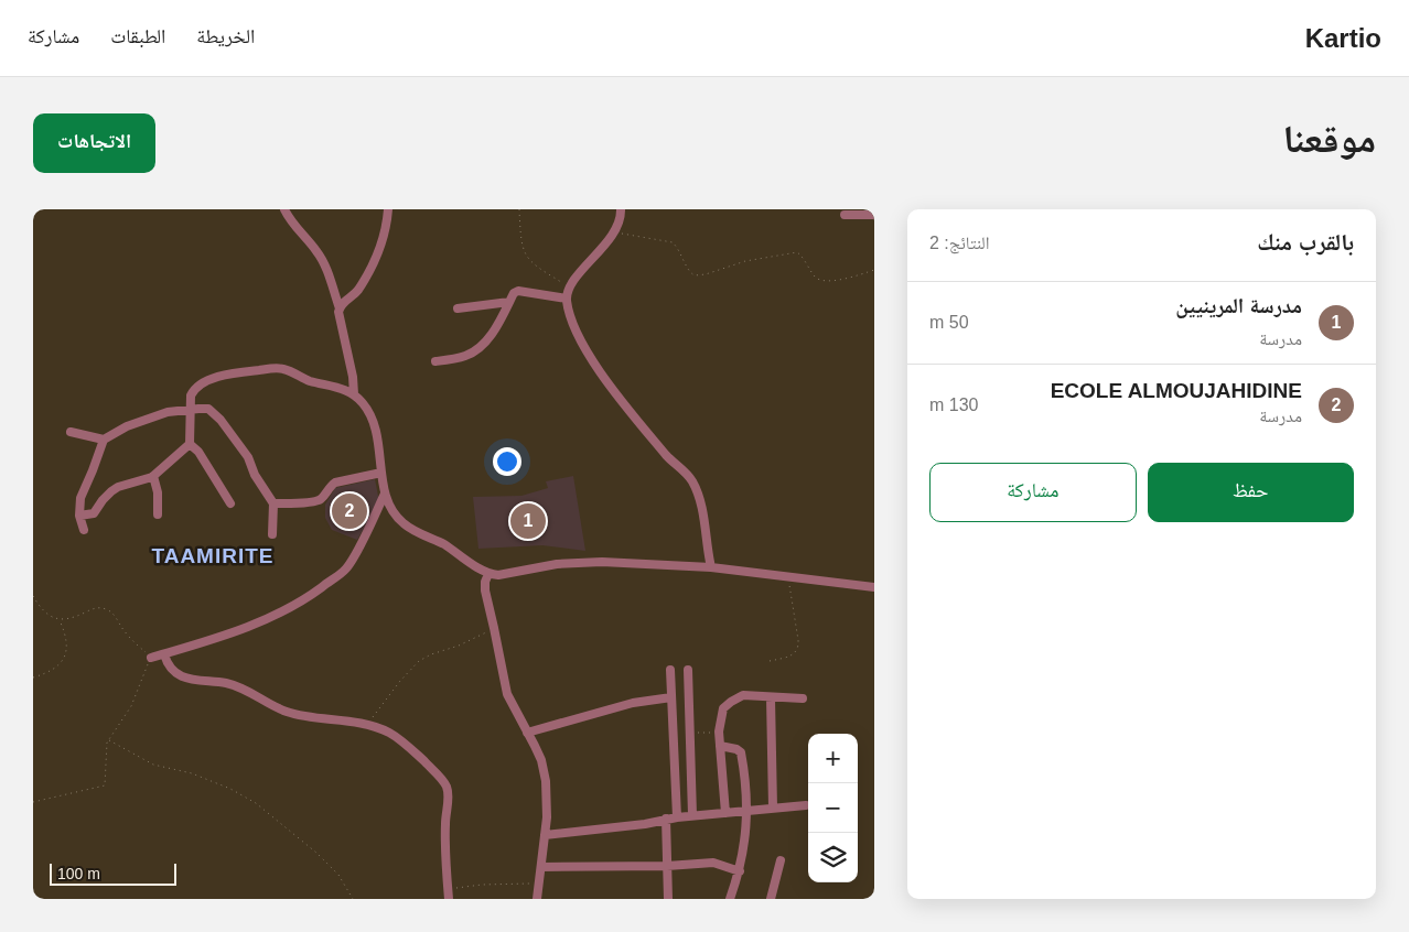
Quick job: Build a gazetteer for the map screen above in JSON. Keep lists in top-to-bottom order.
{
  "districts": ["TAAMIRITE"],
  "scale_bar": "100 m",
  "page": {
    "header": "Kartio",
    "nav": ["الخريطة", "الطبقات", "مشاركة"],
    "title": "موقعنا",
    "buttons": [
      "الاتجاهات",
      ["حفظ", "مشاركة"]
    ],
    "heading": ["بالقرب منك", "النتائج: 2"],
    "list": [
      {
        "mark": "1",
        "name": "مدرسة المرينيين",
        "note": "مدرسة",
        "value": "50 m"
      },
      {
        "mark": "2",
        "name": "ECOLE ALMOUJAHIDINE",
        "note": "مدرسة",
        "value": "130 m"
      }
    ],
    "pins": ["2", "1"],
    "map_buttons": ["+", "−"],
    "scale": "100 m"
  }
}
